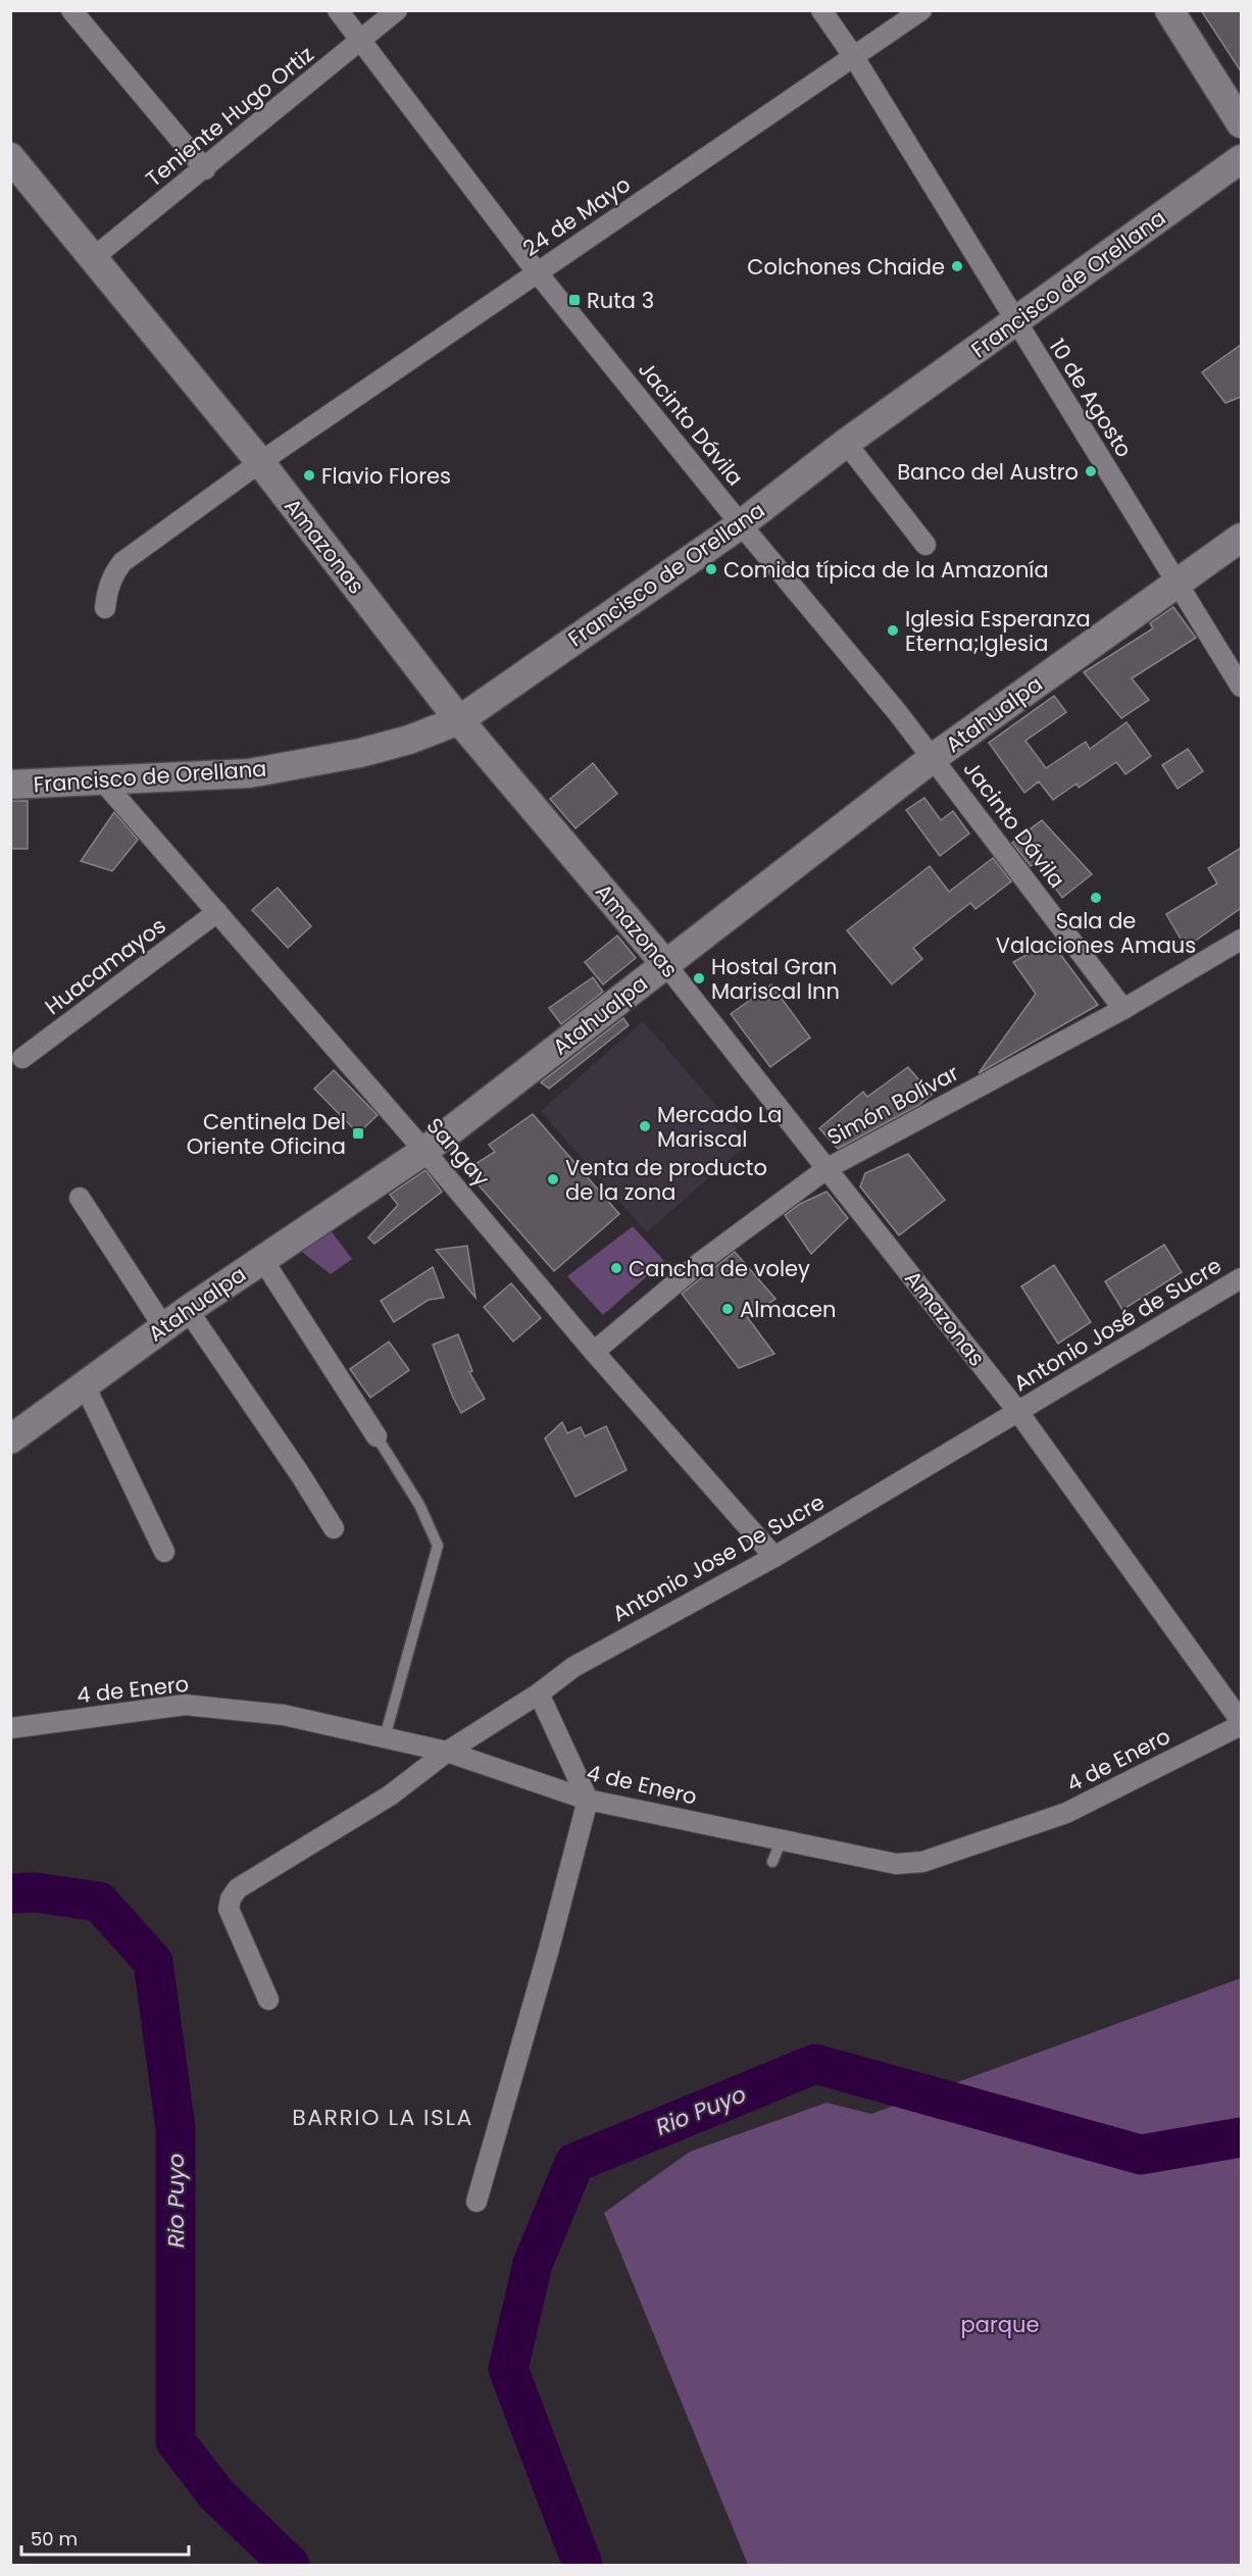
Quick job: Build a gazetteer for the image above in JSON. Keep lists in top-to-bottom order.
{
  "streets": {
    "street": [
      "Teniente Hugo Ortiz",
      "24 de Mayo",
      "Francisco de Orellana",
      "10 de Agosto",
      "Jacinto Dávila",
      "Amazonas",
      "Atahualpa",
      "Huacamayos",
      "Simón Bolívar",
      "Sangay",
      "Antonio José de Sucre",
      "Antonio Jose De Sucre",
      "4 de Enero"
    ]
  },
  "crossings": [
    ["Teniente Hugo Ortiz", "Jacinto Dávila"],
    ["Teniente Hugo Ortiz", "Amazonas"],
    ["24 de Mayo", "10 de Agosto"],
    ["24 de Mayo", "Jacinto Dávila"],
    ["24 de Mayo", "Amazonas"],
    ["Francisco de Orellana", "10 de Agosto"],
    ["Francisco de Orellana", "Jacinto Dávila"],
    ["Francisco de Orellana", "Amazonas"],
    ["Francisco de Orellana", "Sangay"],
    ["10 de Agosto", "Atahualpa"],
    ["Jacinto Dávila", "Atahualpa"],
    ["Jacinto Dávila", "Simón Bolívar"],
    ["Amazonas", "Atahualpa"],
    ["Amazonas", "Simón Bolívar"],
    ["Amazonas", "Antonio José de Sucre"],
    ["Amazonas", "Antonio Jose De Sucre"],
    ["Atahualpa", "Sangay"],
    ["Huacamayos", "Sangay"],
    ["Simón Bolívar", "Sangay"],
    ["Sangay", "Antonio Jose De Sucre"],
    ["Antonio José de Sucre", "Antonio Jose De Sucre"],
    ["Antonio Jose De Sucre", "4 de Enero"]
  ],
  "districts": ["BARRIO LA ISLA"],
  "water": ["Rio Puyo"],
  "parks": ["parque"],
  "places": {
    "other": [
      "Colchones Chaide",
      "Banco del Austro",
      "Flavio Flores",
      "Comida típica de la Amazonía",
      "Iglesia Esperanza Eterna;Iglesia",
      "Sala de Valaciones Amaus",
      "Hostal Gran Mariscal Inn",
      "Mercado La Mariscal",
      "Venta de producto de la zona",
      "Cancha de voley",
      "Almacen"
    ],
    "transit": ["Ruta 3", "Centinela Del Oriente Oficina"]
  },
  "scale_bar": "50 m"
}
